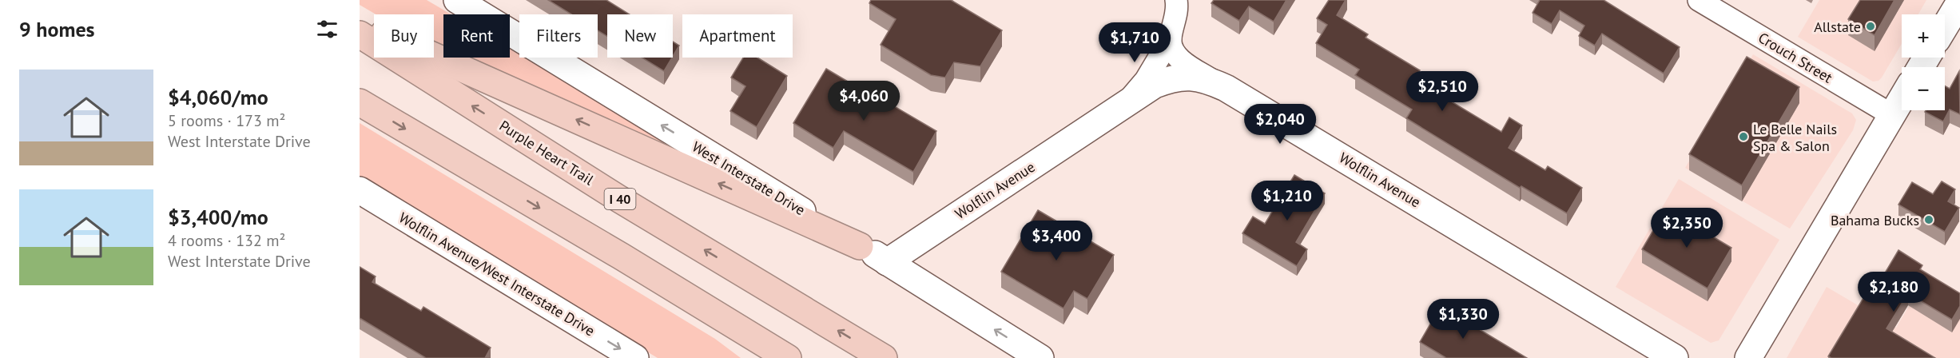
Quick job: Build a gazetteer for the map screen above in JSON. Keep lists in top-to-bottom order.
{
  "streets": {
    "highway": ["Purple Heart Trail", "I 40"],
    "main road": ["West Interstate Drive", "Wolflin Avenue", "Wolflin Avenue/West Interstate Drive"],
    "street": ["Crouch Street"]
  },
  "crossings": [
    ["West Interstate Drive", "Wolflin Avenue"]
  ],
  "one_way": ["West Interstate Drive", "Wolflin Avenue/West Interstate Drive"],
  "places": ["Allstate", "Le Belle Nails Spa & Salon", "Bahama Bucks"],
  "page": {
    "heading": "9 homes",
    "map_buttons": ["+", "−"],
    "chip": [
      "Buy",
      "Rent",
      "Filters",
      "New",
      "Apartment"
    ],
    "price": [
      "$1,710",
      "$2,510",
      "$4,060",
      "$2,040",
      "$1,210",
      "$2,350",
      "$3,400",
      "$2,180",
      "$1,330"
    ],
    "list": [
      {
        "name": "$4,060/mo",
        "note": "5 rooms · 173 m² · West Interstate Drive"
      },
      {
        "name": "$3,400/mo",
        "note": "4 rooms · 132 m² · West Interstate Drive"
      }
    ]
  }
}
